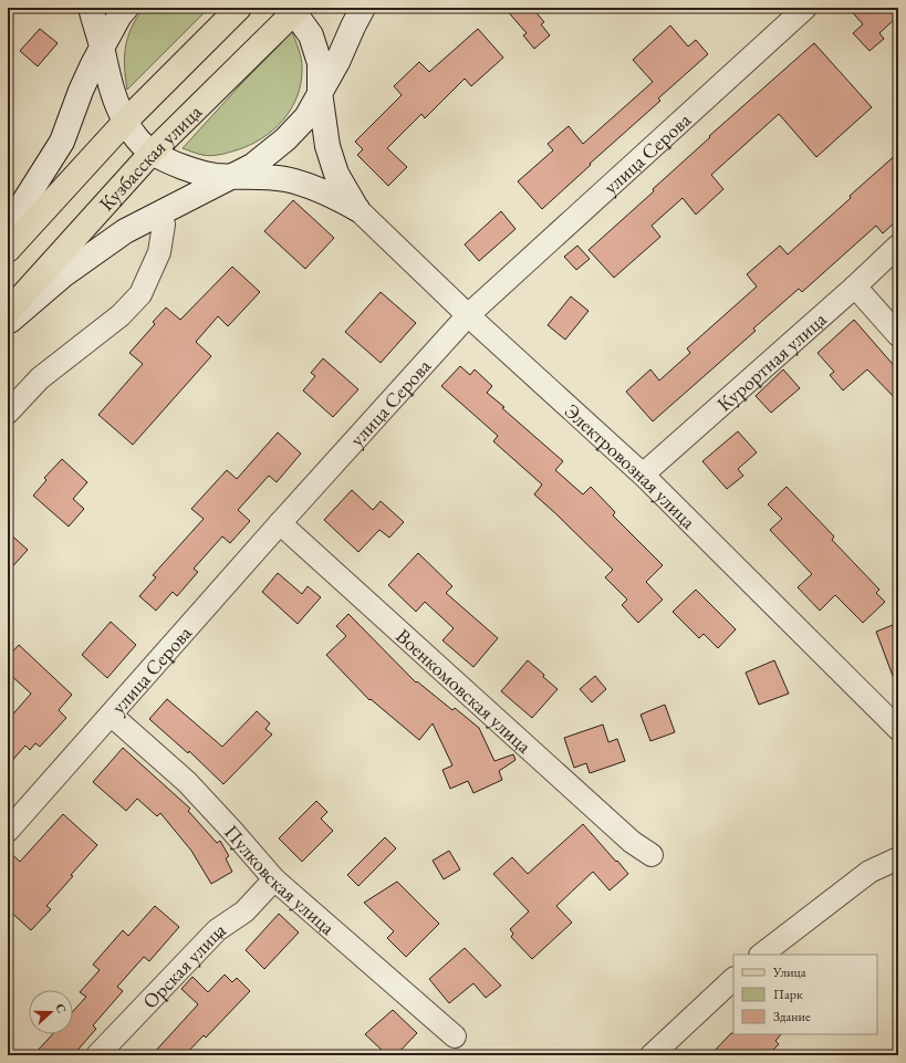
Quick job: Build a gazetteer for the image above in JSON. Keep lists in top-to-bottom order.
{
  "streets": {
    "main road": ["Кузбасская улица"],
    "street": [
      "улица Серова",
      "Курортная улица",
      "Электровозная улица",
      "Военкомовская улица",
      "Пулковская улица",
      "Орская улица"
    ]
  },
  "crossings": [
    ["улица Серова", "Электровозная улица"],
    ["улица Серова", "Военкомовская улица"],
    ["улица Серова", "Пулковская улица"],
    ["Курортная улица", "Электровозная улица"],
    ["Пулковская улица", "Орская улица"]
  ],
  "legend": ["Улица", "Парк", "Здание"],
  "north": "right"
}
